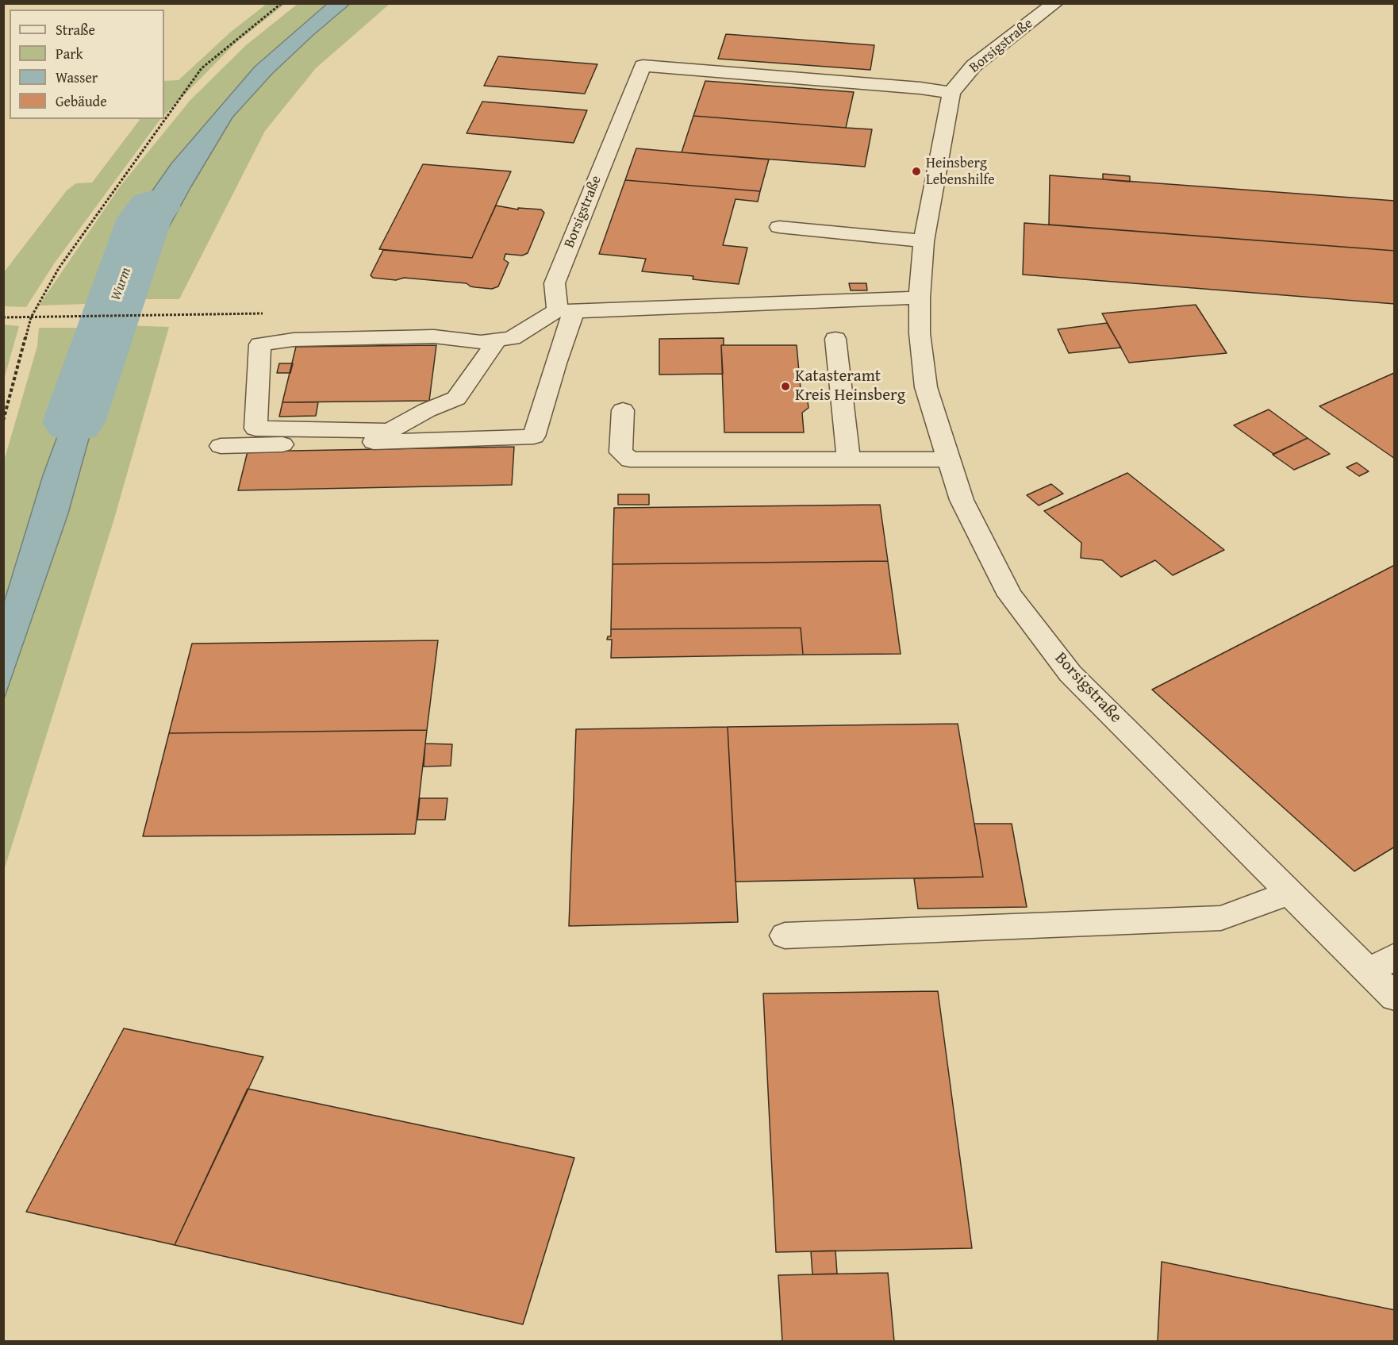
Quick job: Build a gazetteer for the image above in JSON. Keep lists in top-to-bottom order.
{
  "streets": {
    "street": ["Borsigstraße"]
  },
  "water": ["Wurm"],
  "places": ["Heinsberg Lebenshilfe", "Katasteramt Kreis Heinsberg"],
  "legend": [
    "Straße",
    "Park",
    "Wasser",
    "Gebäude"
  ]
}
